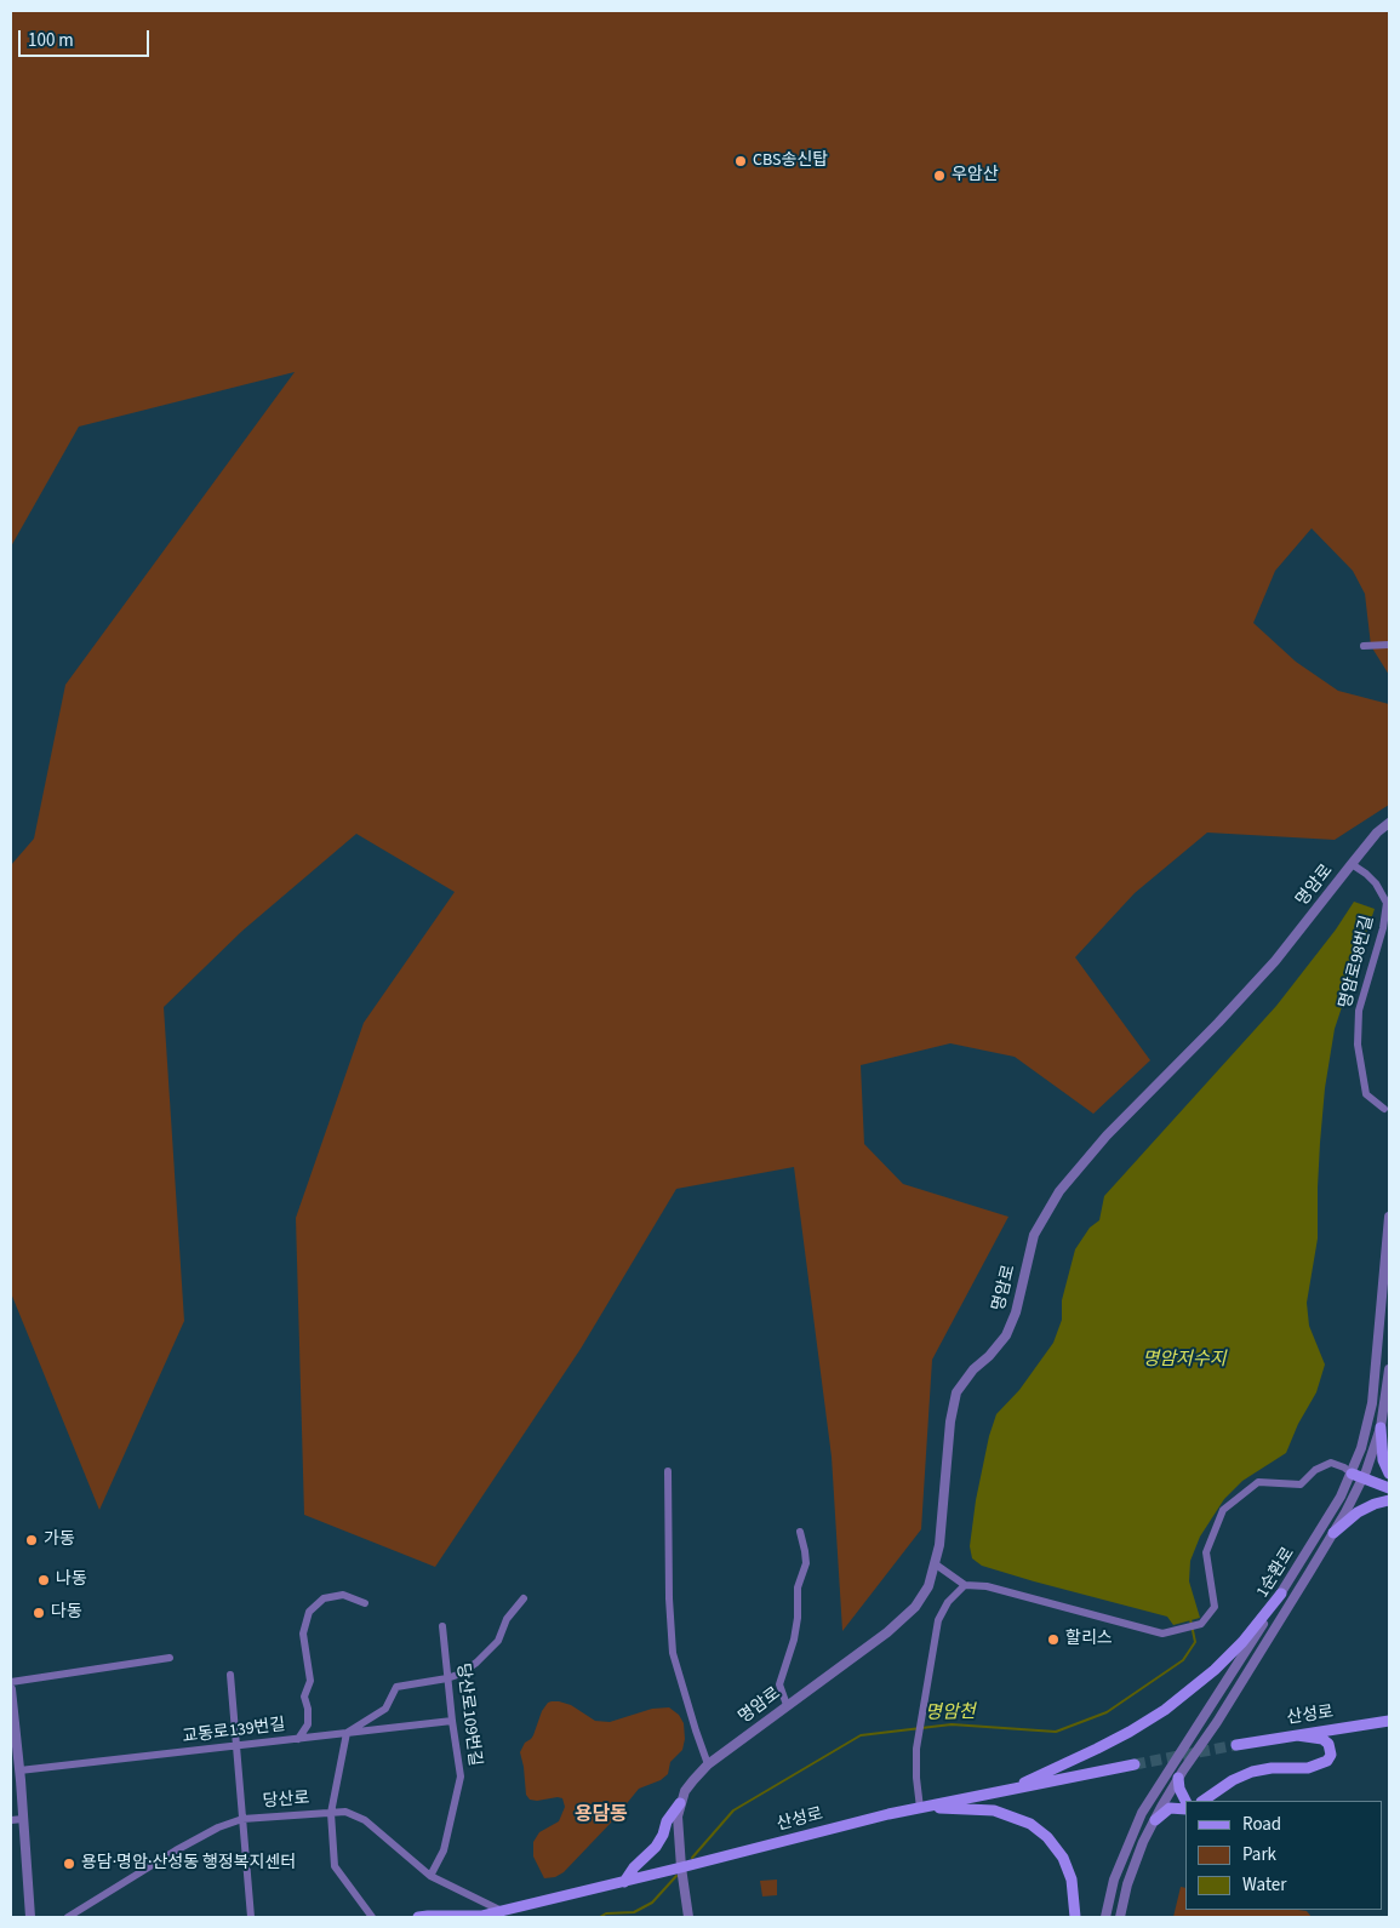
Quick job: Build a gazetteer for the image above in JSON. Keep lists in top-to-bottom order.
{
  "streets": {
    "main road": ["산성로"],
    "street": [
      "명암로",
      "명암로98번길",
      "1순환로",
      "당산로109번길",
      "교동로139번길",
      "당산로"
    ]
  },
  "crossings": [
    ["명암로", "명암로98번길"],
    ["명암로", "산성로"],
    ["당산로109번길", "교동로139번길"],
    ["당산로109번길", "당산로"],
    ["산성로", "당산로"]
  ],
  "districts": ["용담동"],
  "water": ["명암저수지", "명암천"],
  "places": [
    "CBS송신탑",
    "우암산",
    "가동",
    "나동",
    "다동",
    "할리스",
    "용담·명암·산성동 행정복지센터"
  ],
  "legend": ["Road", "Park", "Water"],
  "scale_bar": "100 m"
}
